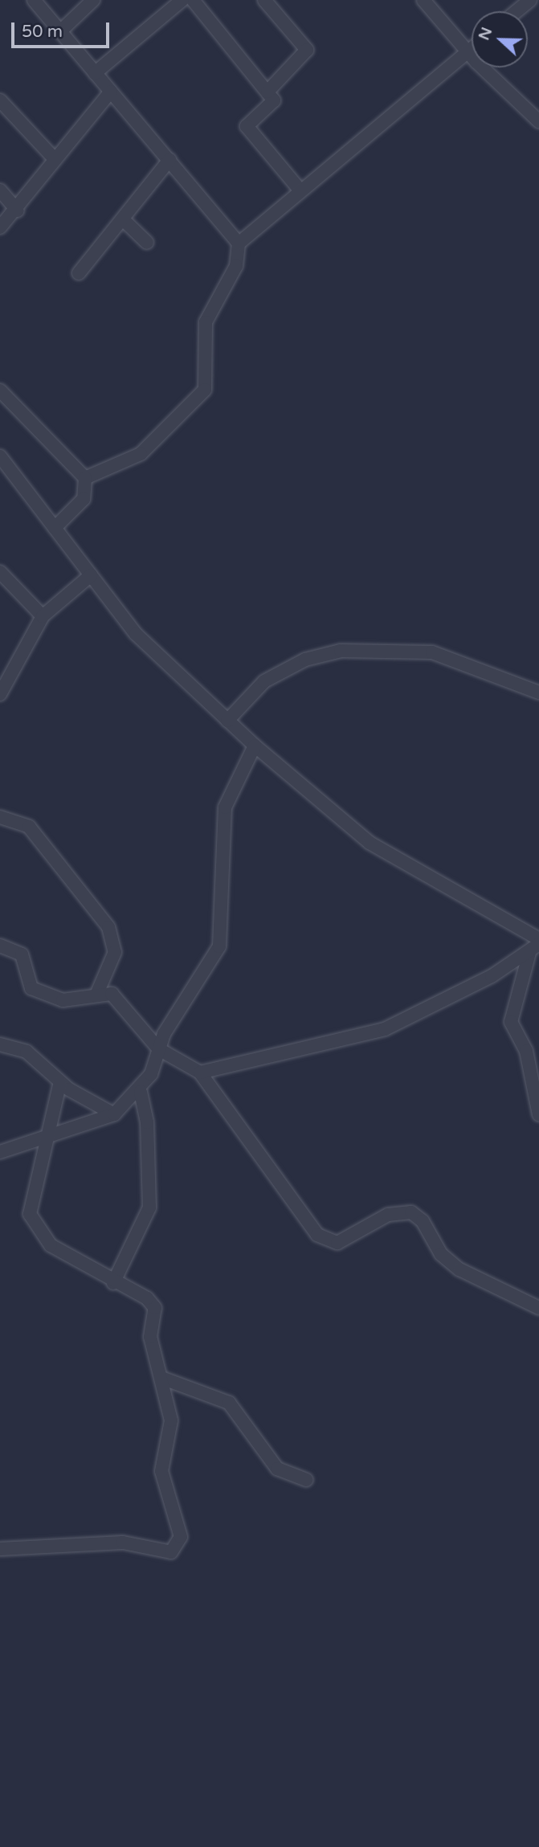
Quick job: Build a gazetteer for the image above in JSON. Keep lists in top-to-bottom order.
{
  "scale_bar": "50 m",
  "north": "left"
}
